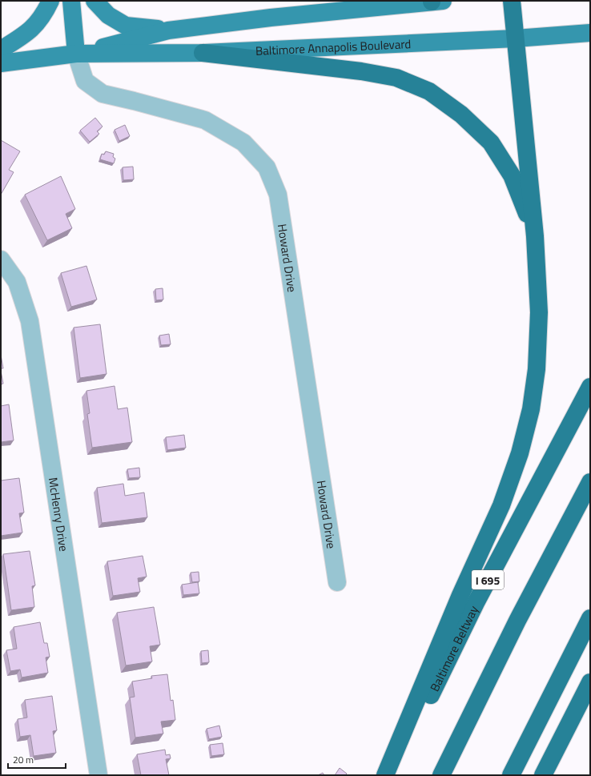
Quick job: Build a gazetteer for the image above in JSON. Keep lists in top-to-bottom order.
{
  "streets": {
    "highway": ["I 695", "Baltimore Beltway"],
    "main road": ["Baltimore Annapolis Boulevard"],
    "street": ["Howard Drive", "McHenry Drive"]
  },
  "crossings": [
    ["Baltimore Annapolis Boulevard", "Howard Drive"]
  ],
  "scale_bar": "20 m"
}
